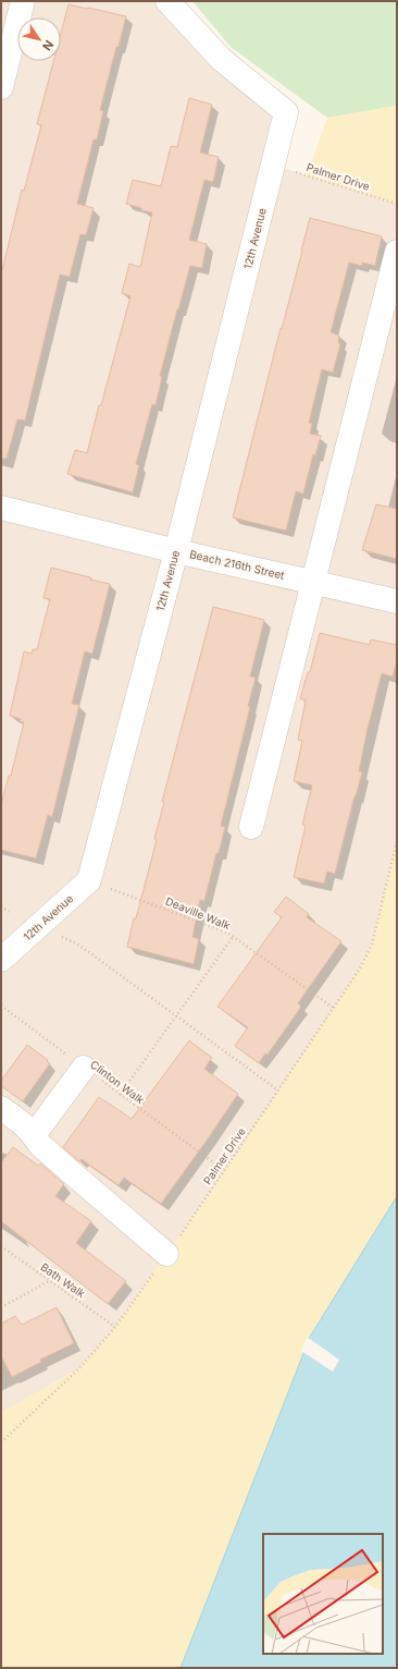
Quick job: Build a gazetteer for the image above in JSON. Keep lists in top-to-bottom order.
{
  "streets": {
    "street": ["12th Avenue", "Beach 216th Street"],
    "path": [
      "Palmer Drive",
      "Deaville Walk",
      "Clinton Walk",
      "Bath Walk"
    ]
  },
  "crossings": [
    ["Palmer Drive", "12th Avenue"],
    ["Palmer Drive", "Deaville Walk"],
    ["Palmer Drive", "Clinton Walk"],
    ["Palmer Drive", "Bath Walk"],
    ["12th Avenue", "Beach 216th Street"],
    ["12th Avenue", "Deaville Walk"]
  ],
  "north": "bottom right"
}
